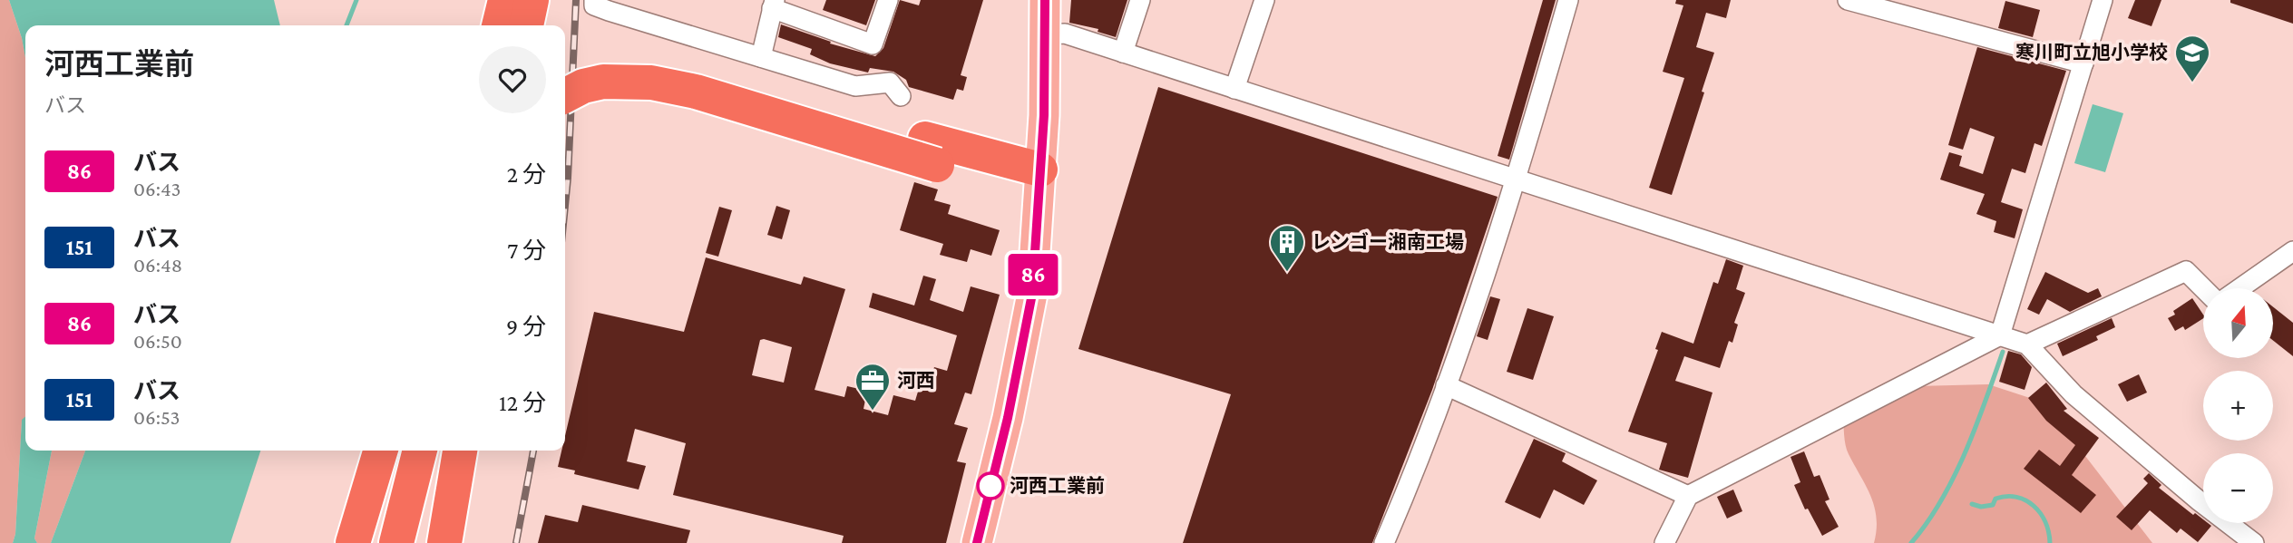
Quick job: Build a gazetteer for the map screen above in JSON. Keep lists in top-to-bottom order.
{
  "places": {
    "school or university": ["寒川町立旭小学校"],
    "building": ["レンゴー湘南工場"],
    "office": ["河西"],
    "other": ["河西工業前"]
  },
  "lines": ["bus line 86"],
  "north": "top",
  "page": {
    "on_map": "86",
    "heading": ["河西工業前", "バス"],
    "list": [
      {
        "mark": "86",
        "name": "バス",
        "note": "06:43",
        "value": "2 分"
      },
      {
        "mark": "151",
        "name": "バス",
        "note": "06:48",
        "value": "7 分"
      },
      {
        "mark": "86",
        "name": "バス",
        "note": "06:50",
        "value": "9 分"
      },
      {
        "mark": "151",
        "name": "バス",
        "note": "06:53",
        "value": "12 分"
      }
    ],
    "map_buttons": ["+", "−"]
  }
}
